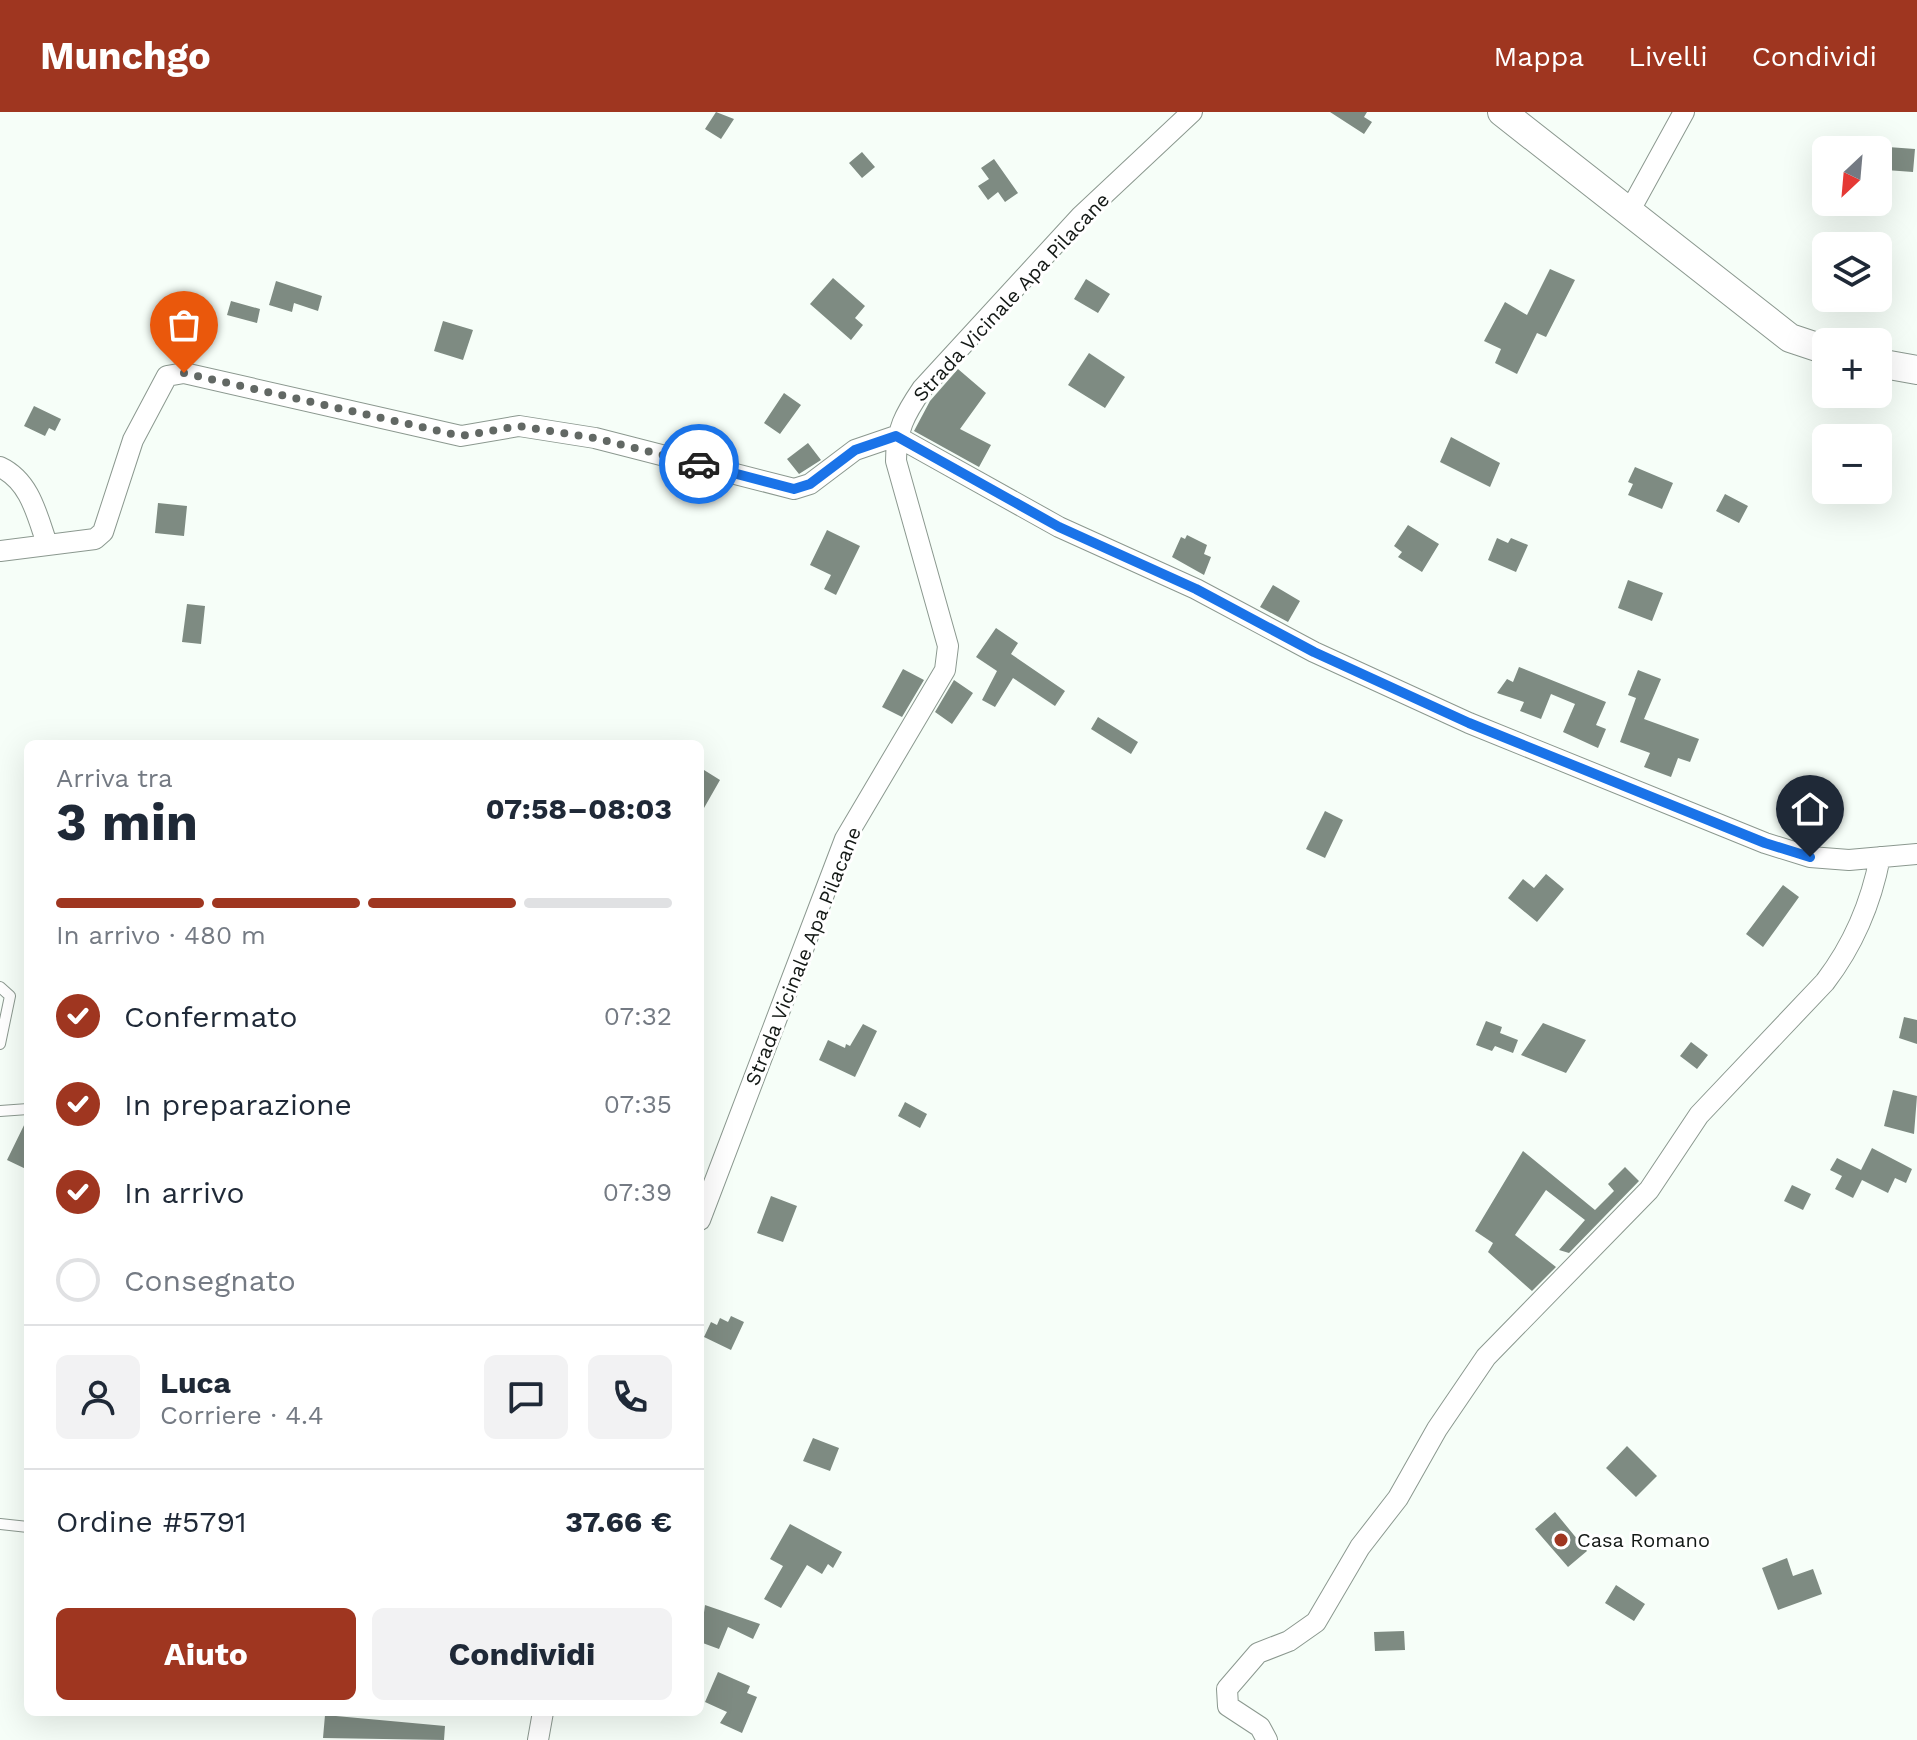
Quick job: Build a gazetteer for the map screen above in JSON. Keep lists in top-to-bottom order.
{
  "streets": {
    "street": ["Strada Vicinale Apa Pilacane"]
  },
  "places": ["Casa Romano"],
  "north": "bottom left",
  "page": {
    "header": "Munchgo",
    "nav": ["Mappa", "Livelli", "Condividi"],
    "map_buttons": ["+", "−"],
    "heading": ["3 min", "Arriva tra", "07:58–08:03"],
    "panel": [
      "Luca",
      "Corriere · 4.4",
      "Ordine #5791",
      "37.66 €"
    ],
    "bar": "In arrivo · 480 m",
    "list": [
      ["Confermato", "07:32"],
      ["In preparazione", "07:35"],
      ["In arrivo", "07:39"],
      "Consegnato"
    ],
    "buttons": ["Aiuto", "Condividi"]
  }
}
